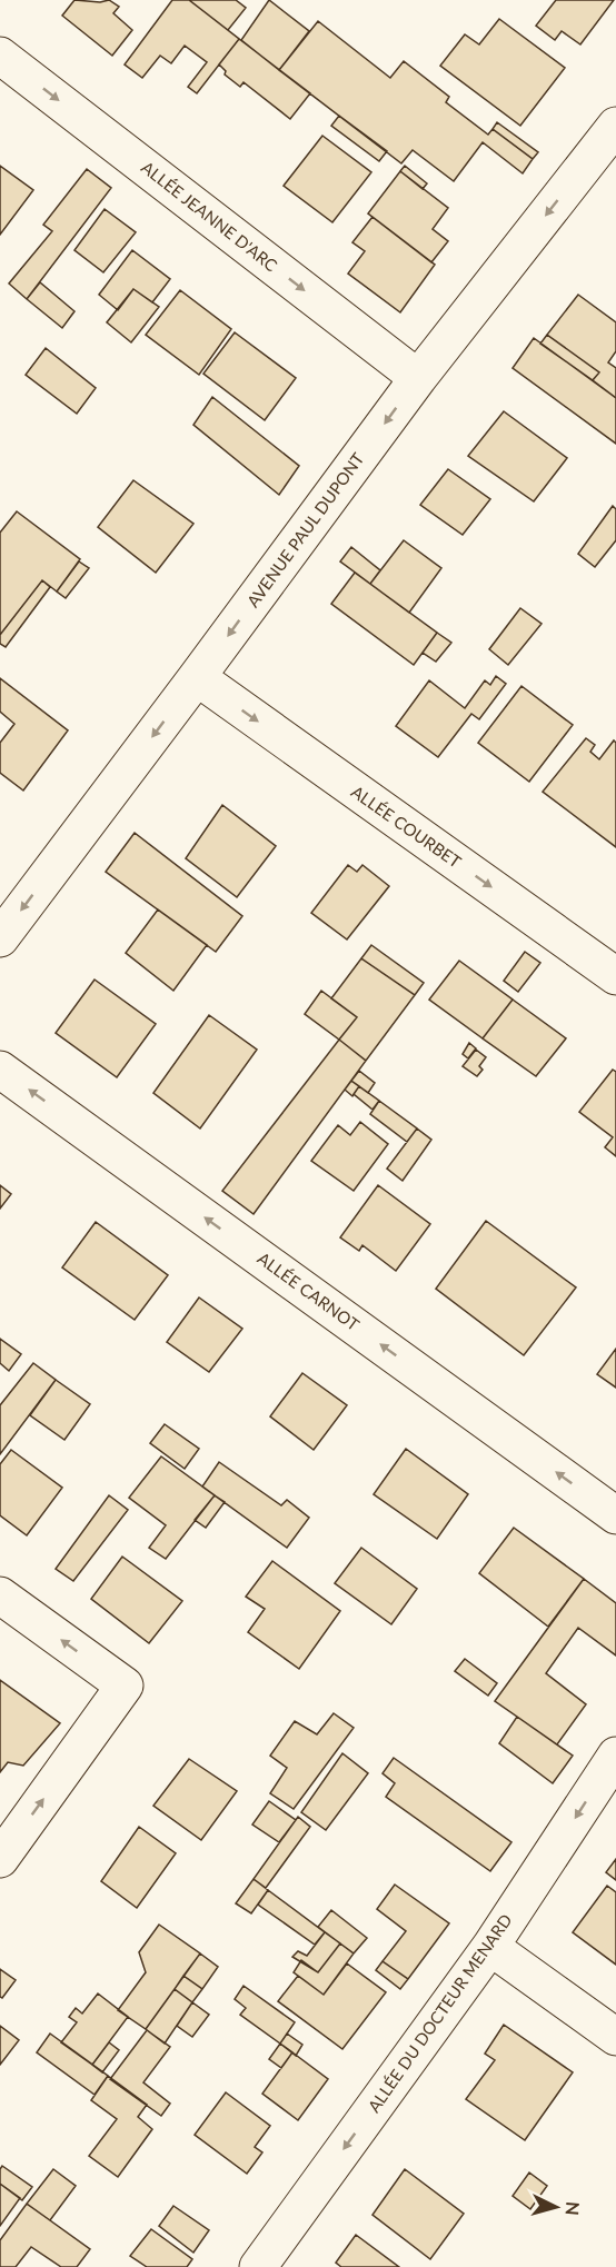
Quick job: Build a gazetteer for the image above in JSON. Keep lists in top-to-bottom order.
{
  "streets": {
    "street": [
      "ALLÉE JEANNE D'ARC",
      "AVENUE PAUL DUPONT",
      "ALLÉE COURBET",
      "ALLÉE CARNOT",
      "ALLÉE DU DOCTEUR MENARD"
    ]
  },
  "crossings": [
    ["ALLÉE JEANNE D'ARC", "AVENUE PAUL DUPONT"],
    ["AVENUE PAUL DUPONT", "ALLÉE COURBET"]
  ],
  "one_way": [
    "ALLÉE JEANNE D'ARC",
    "AVENUE PAUL DUPONT",
    "ALLÉE COURBET",
    "ALLÉE CARNOT",
    "ALLÉE DU DOCTEUR MENARD"
  ],
  "north": "right"
}
